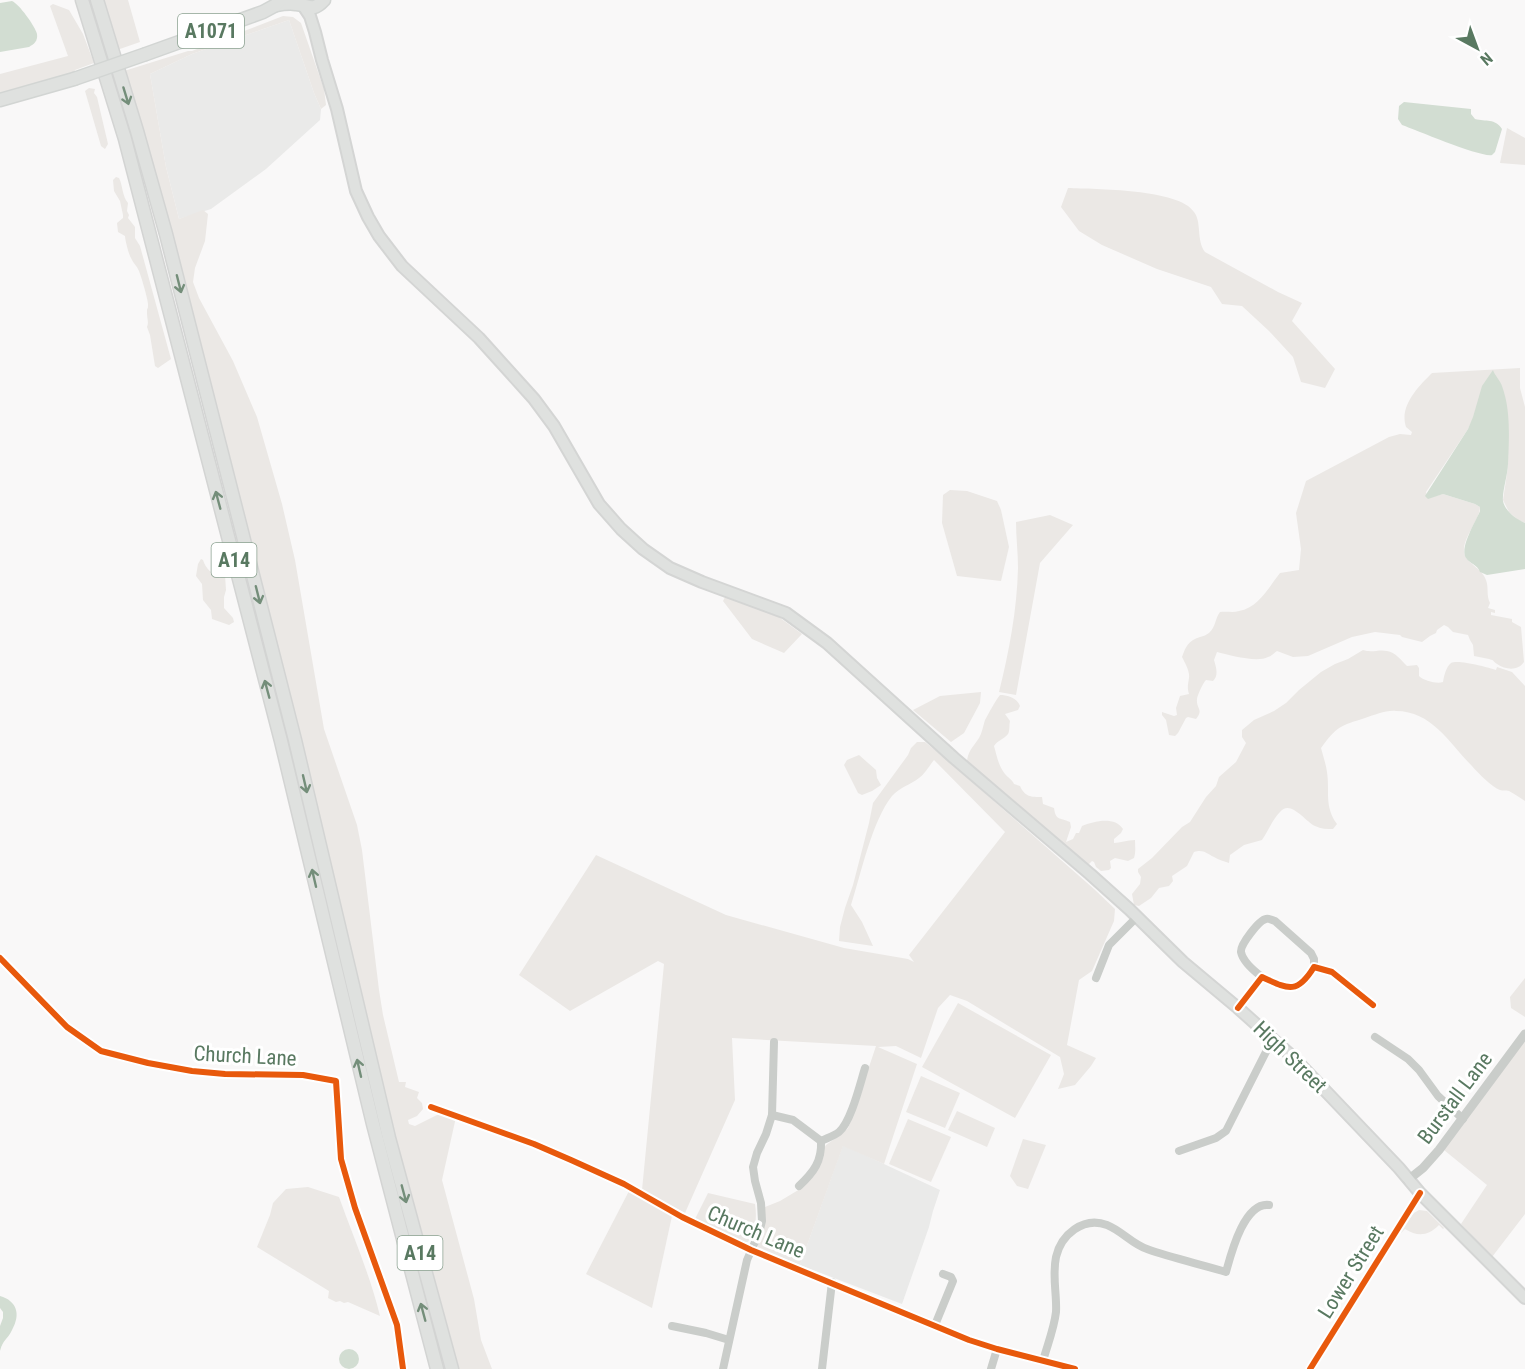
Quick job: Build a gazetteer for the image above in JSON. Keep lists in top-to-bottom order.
{
  "streets": {
    "main road": ["A1071", "A14", "High Street"],
    "street": ["Church Lane", "Burstall Lane", "Lower Street"]
  },
  "crossings": [
    ["A1071", "High Street"],
    ["High Street", "Burstall Lane"],
    ["High Street", "Lower Street"]
  ],
  "north": "bottom right"
}
